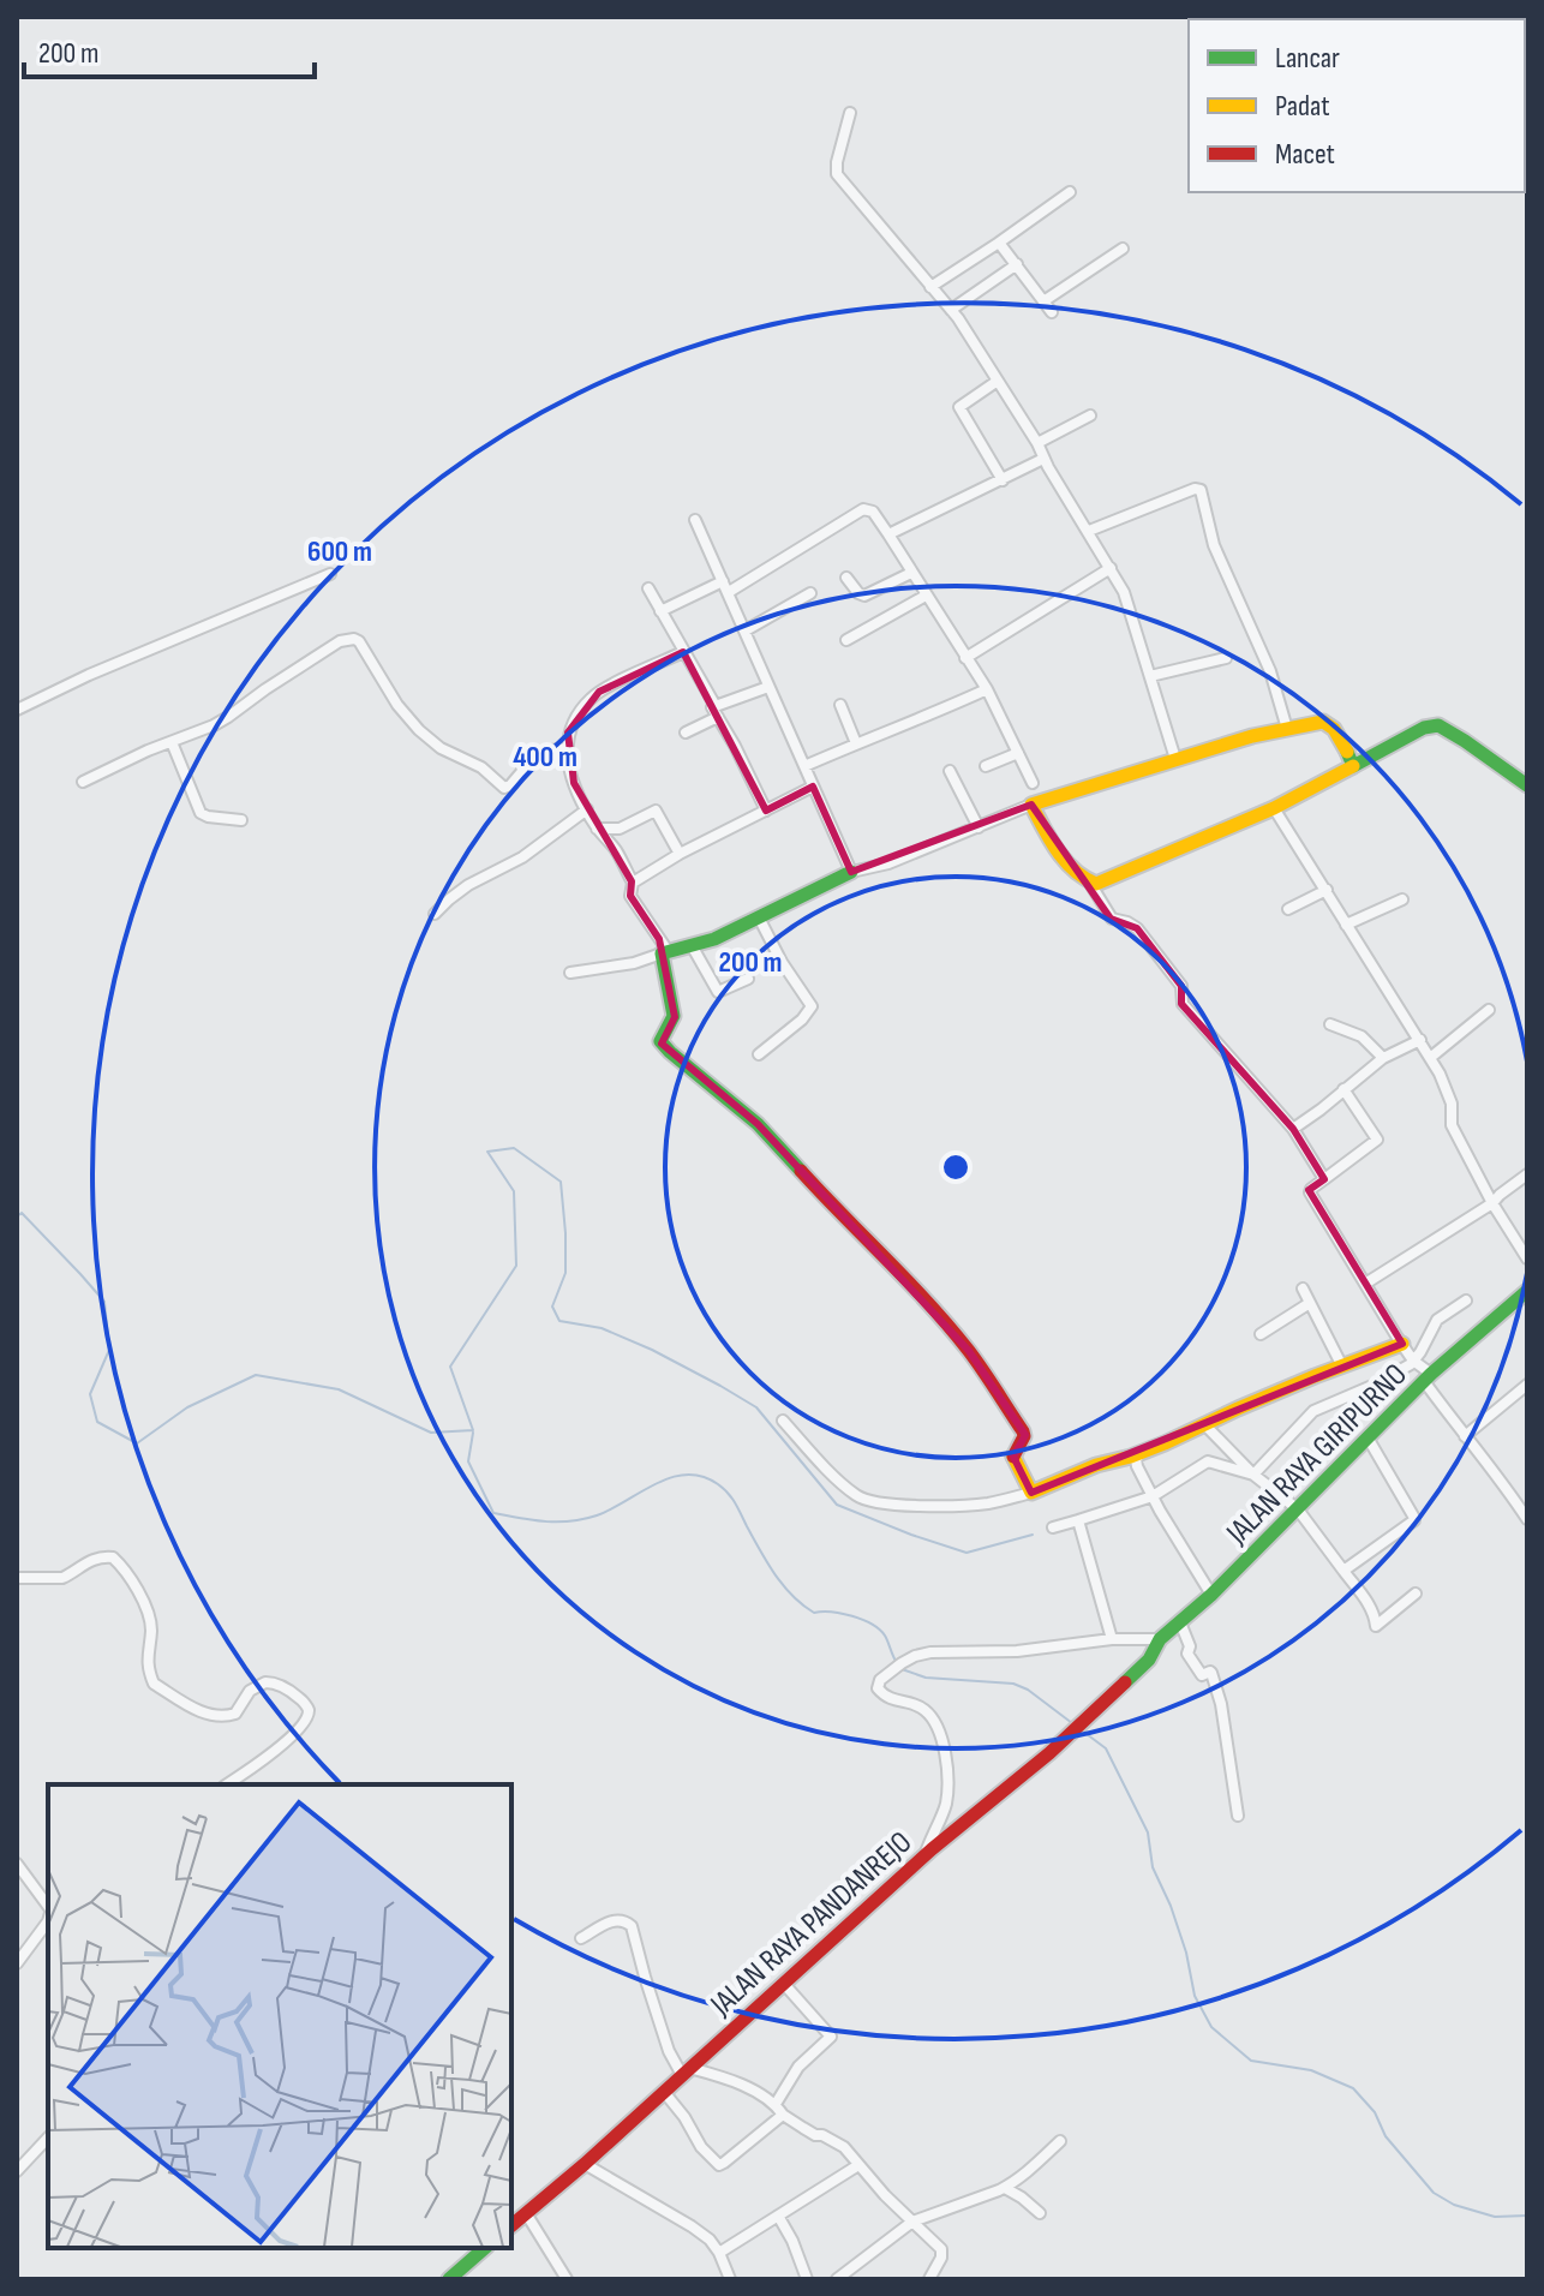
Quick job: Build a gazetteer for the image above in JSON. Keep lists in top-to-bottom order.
{
  "streets": {
    "street": ["JALAN RAYA GIRIPURNO", "JALAN RAYA PANDANREJO"]
  },
  "crossings": [
    ["JALAN RAYA GIRIPURNO", "JALAN RAYA PANDANREJO"]
  ],
  "legend": ["Lancar", "Padat", "Macet"],
  "scale_bar": "200 m",
  "rings": ["600 m", "400 m", "200 m"]
}
